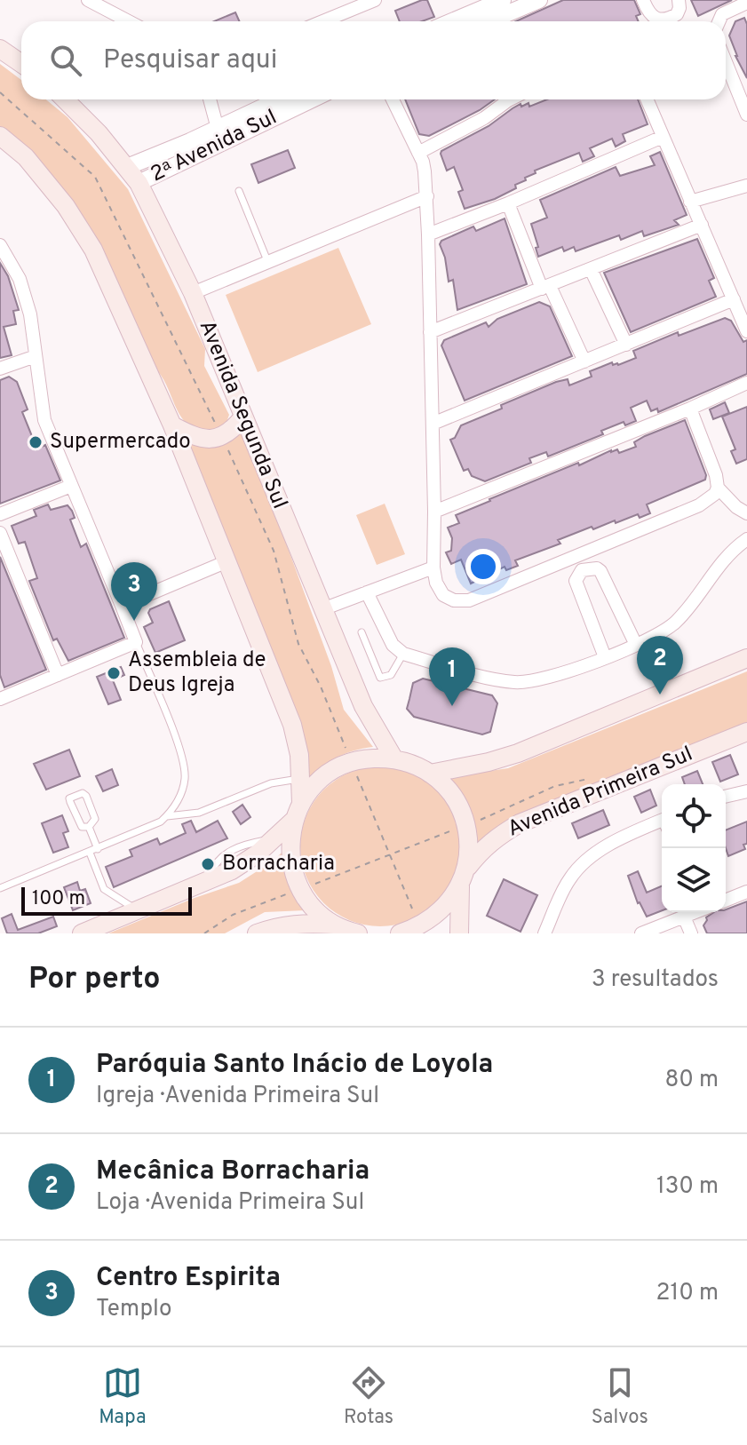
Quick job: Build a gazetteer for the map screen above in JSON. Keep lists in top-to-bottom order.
{
  "streets": {
    "main road": ["Avenida Segunda Sul", "Avenida Primeira Sul"],
    "street": ["2ᵃ Avenida Sul"]
  },
  "crossings": [
    ["2ᵃ Avenida Sul", "Avenida Segunda Sul"]
  ],
  "places": ["Supermercado", "Assembleia de Deus Igreja", "Borracharia"],
  "scale_bar": "100 m",
  "page": {
    "search": "Pesquisar aqui",
    "pins": ["3", "2", "1"],
    "scale": "100 m",
    "heading": ["Por perto", "3 resultados"],
    "list": [
      {
        "mark": "1",
        "name": "Paróquia Santo Inácio de Loyola",
        "note": "Igreja · Avenida Primeira Sul",
        "value": "80 m"
      },
      {
        "mark": "2",
        "name": "Mecânica Borracharia",
        "note": "Loja · Avenida Primeira Sul",
        "value": "130 m"
      },
      {
        "mark": "3",
        "name": "Centro Espirita",
        "note": "Templo",
        "value": "210 m"
      }
    ],
    "nav": ["Mapa", "Rotas", "Salvos"]
  }
}
